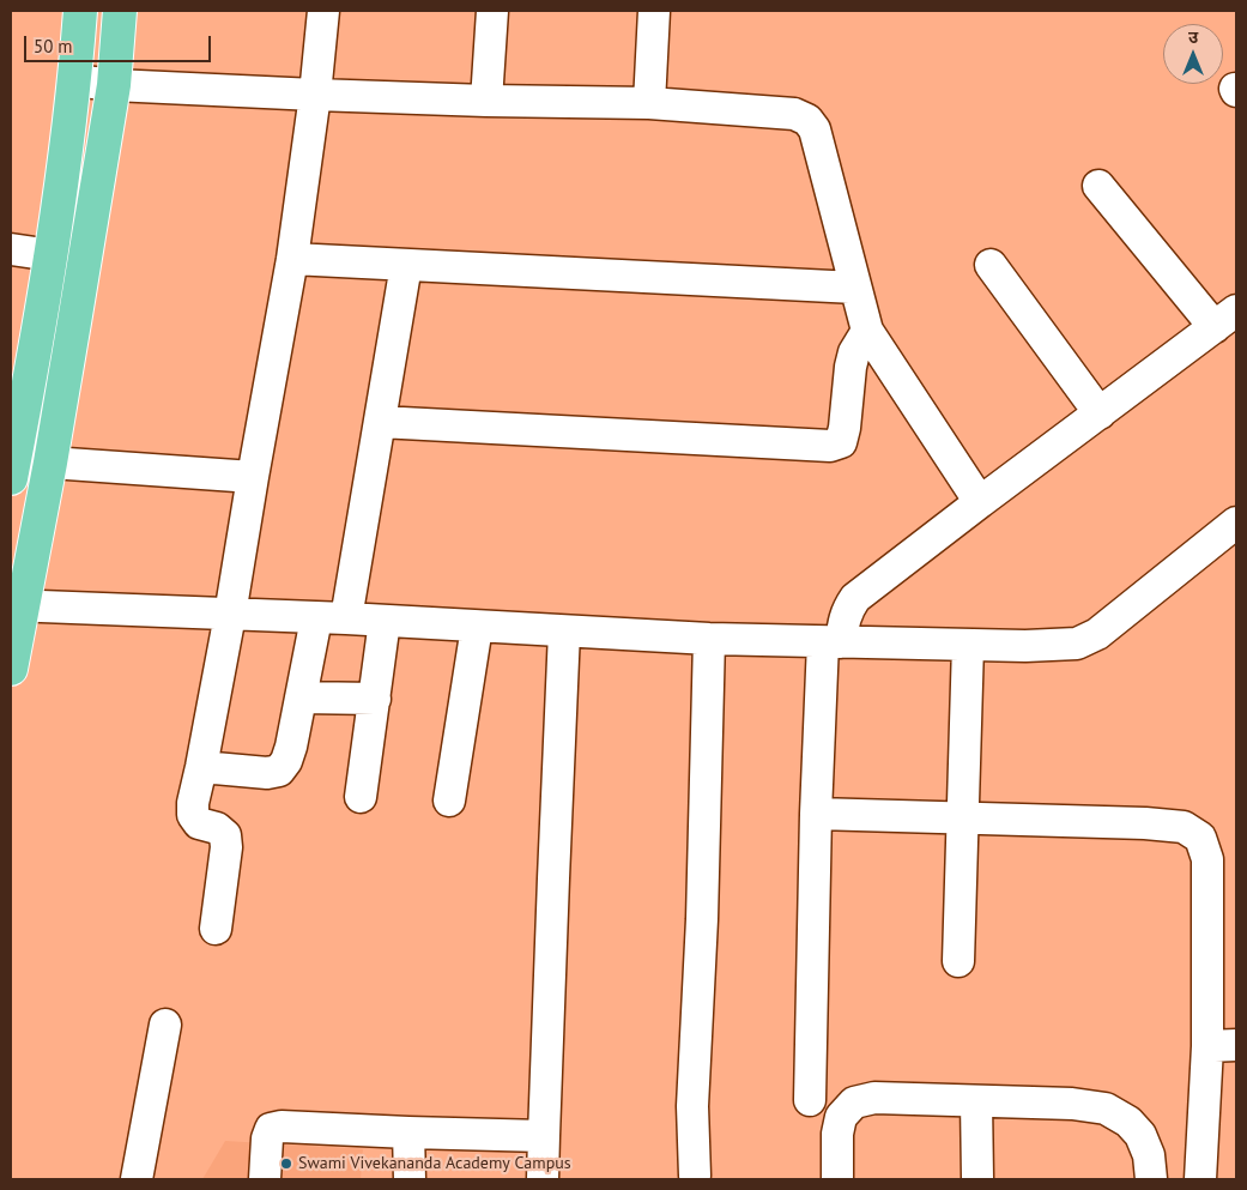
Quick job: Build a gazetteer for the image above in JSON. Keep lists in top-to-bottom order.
{
  "places": ["Swami Vivekananda Academy Campus"],
  "scale_bar": "50 m",
  "north": "top"
}
